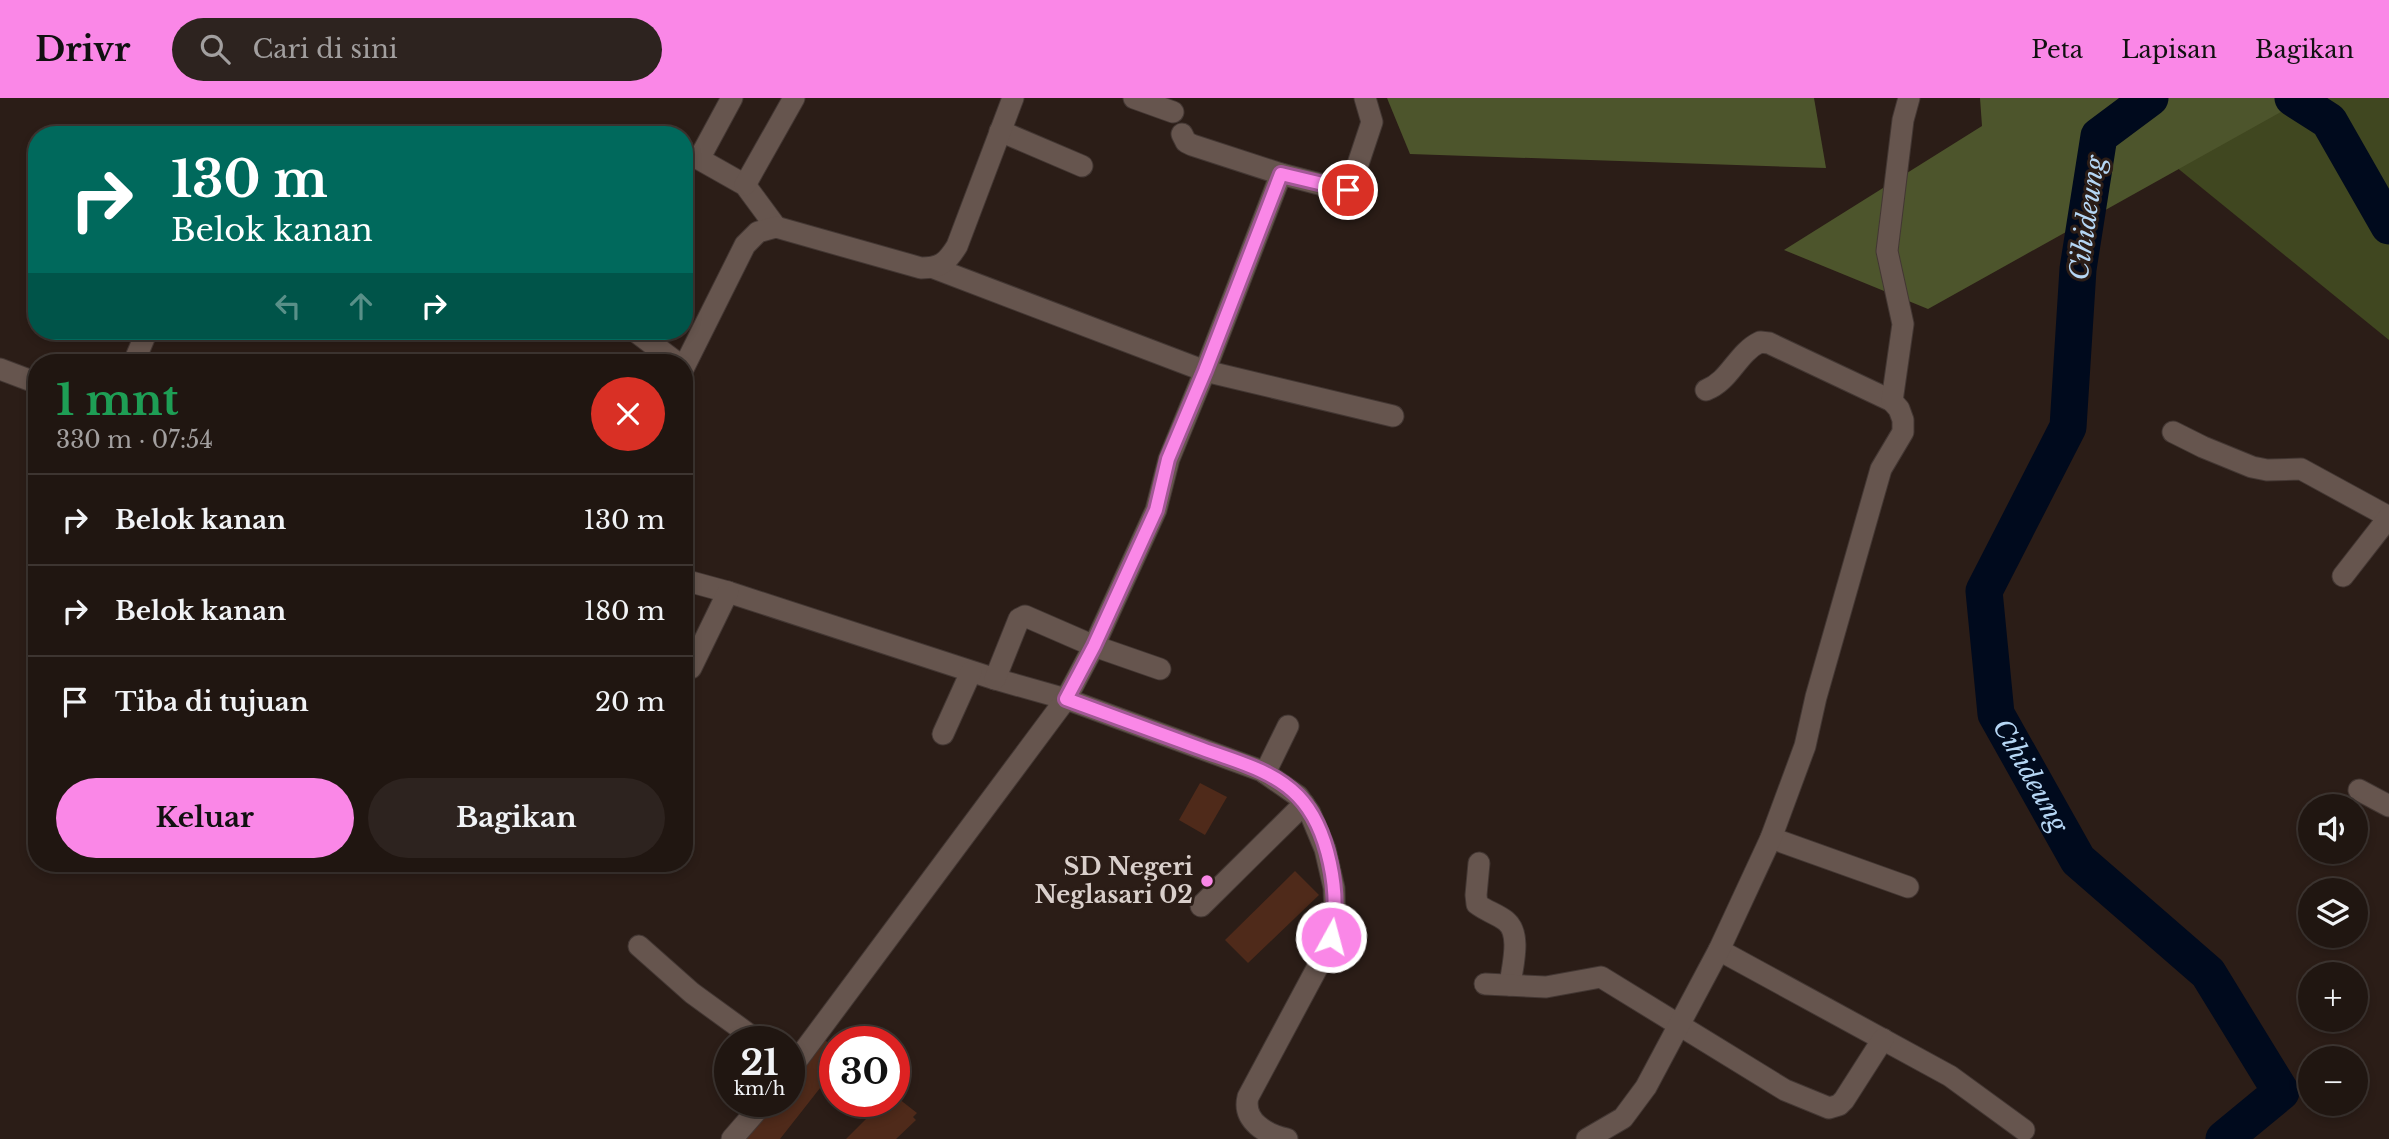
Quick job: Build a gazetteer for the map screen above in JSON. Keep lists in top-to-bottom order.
{
  "water": ["Cihideung"],
  "places": ["SD Negeri Neglasari 02"],
  "page": {
    "header": "Drivr",
    "search": "Cari di sini",
    "nav": ["Peta", "Lapisan", "Bagikan"],
    "turn": ["130 m", "Belok kanan"],
    "heading": ["1 mnt", "330 m · 07:54"],
    "list": [
      {
        "name": "Belok kanan",
        "value": "130 m"
      },
      {
        "name": "Belok kanan",
        "value": "180 m"
      },
      {
        "name": "Tiba di tujuan",
        "value": "20 m"
      }
    ],
    "buttons": ["Keluar", "Bagikan"],
    "map_buttons": ["+", "−"],
    "speed": "21 km/h",
    "limit": "30"
  }
}
